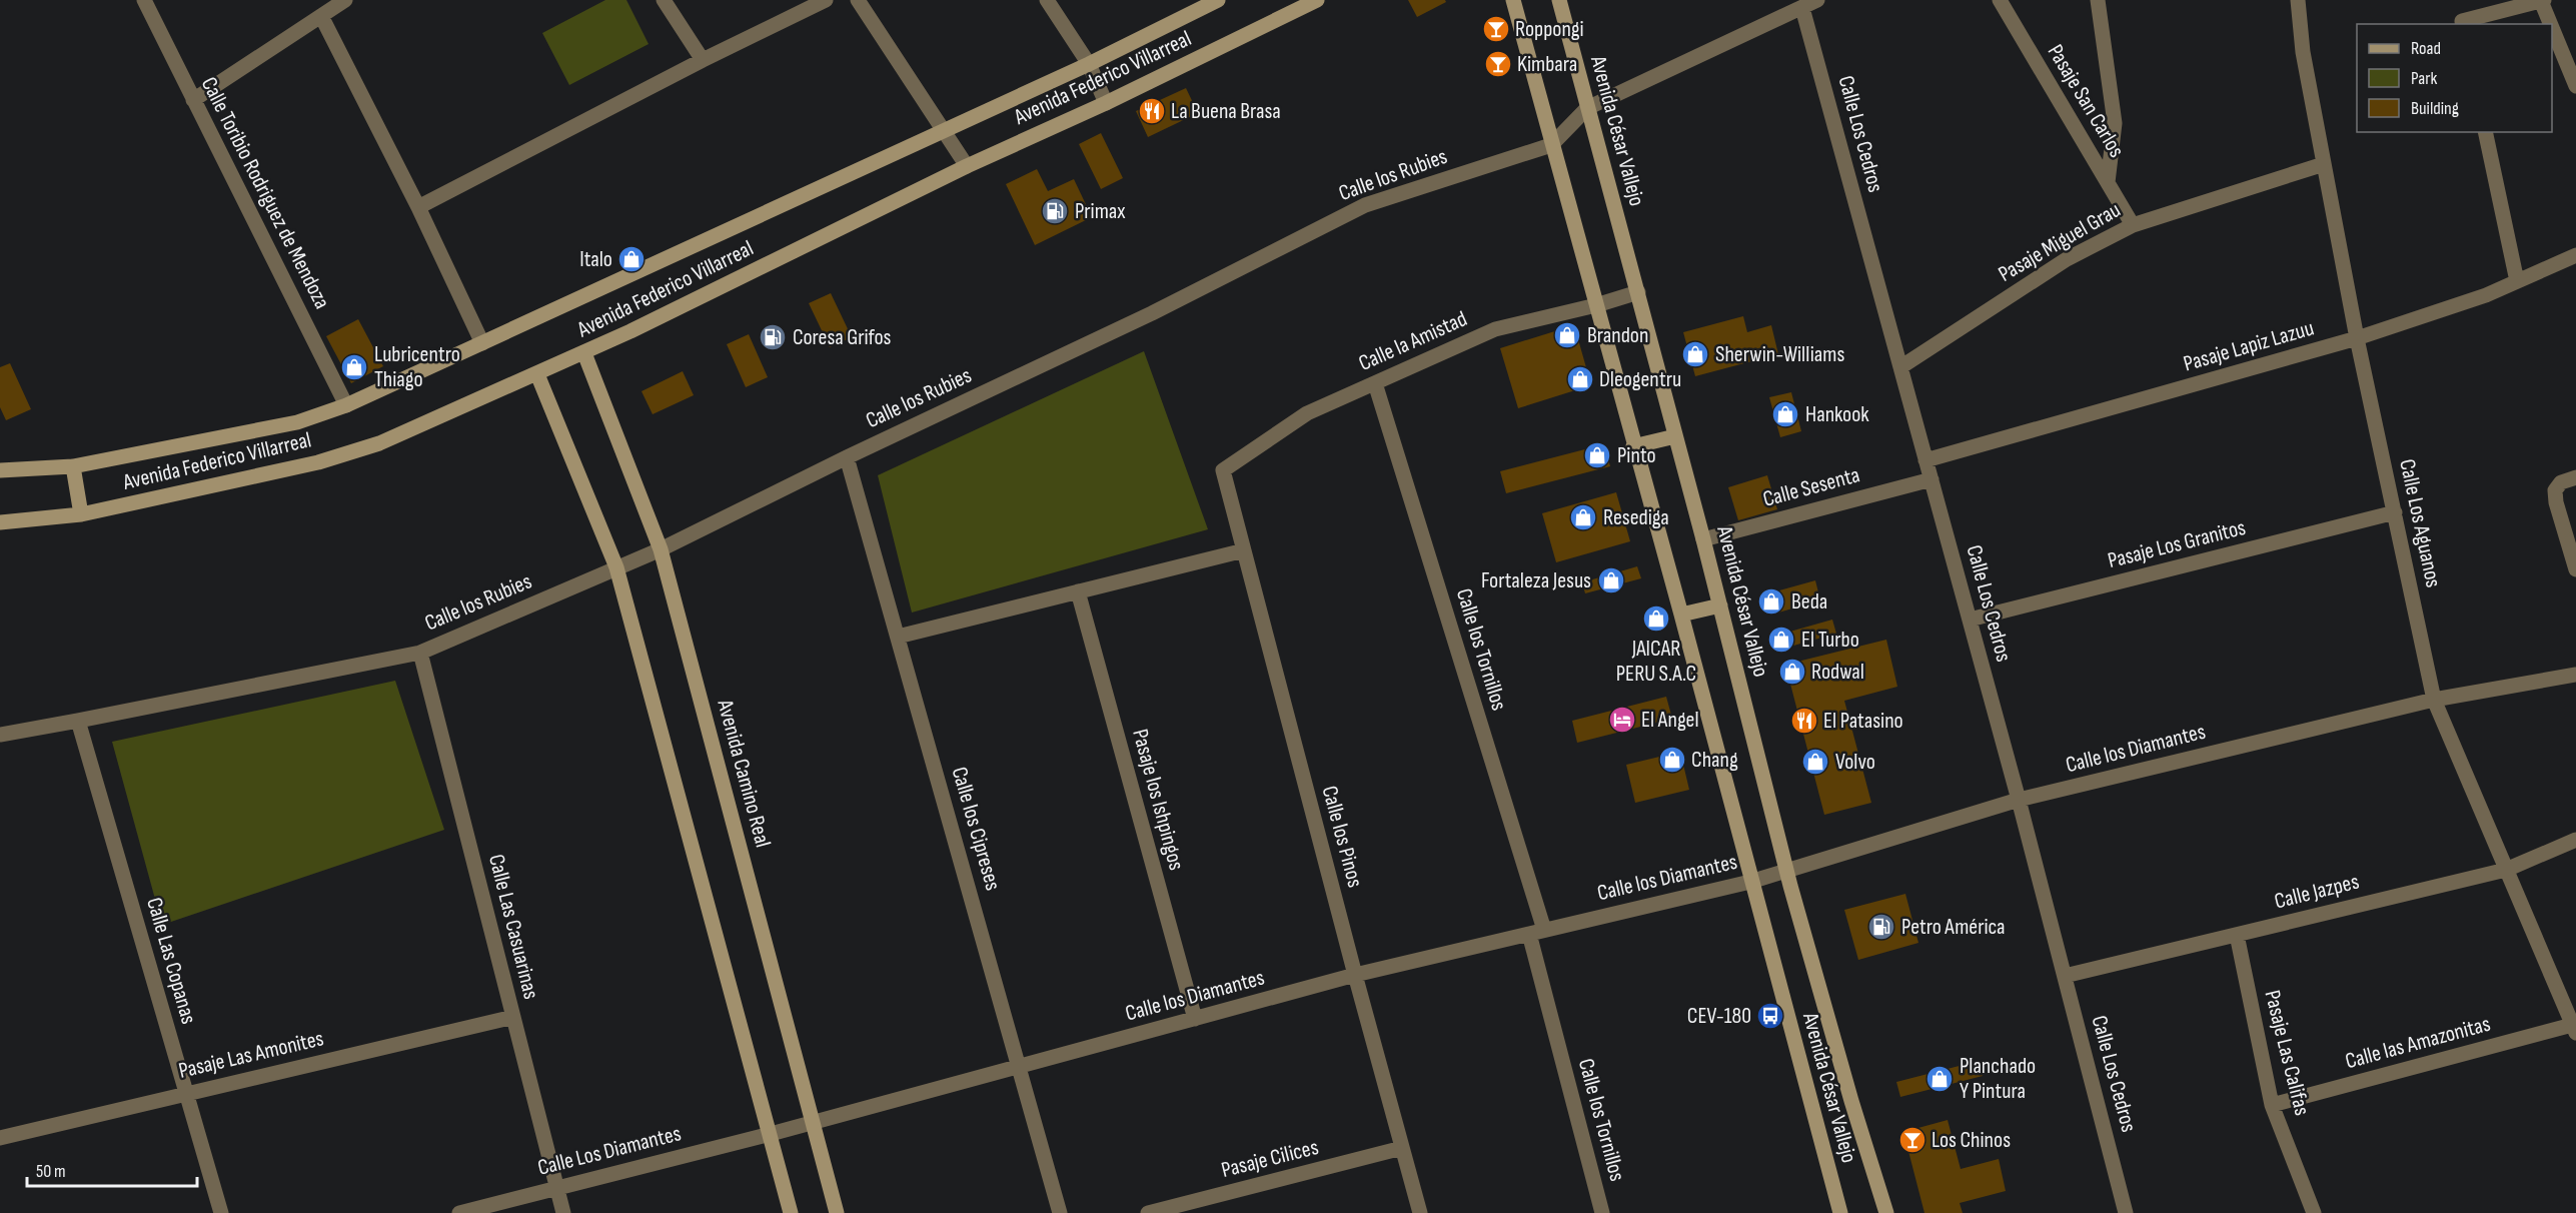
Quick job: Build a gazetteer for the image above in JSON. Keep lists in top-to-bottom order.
{
  "streets": {
    "main road": ["Avenida Federico Villarreal", "Avenida César Vallejo", "Avenida Camino Real"],
    "street": [
      "Pasaje San Carlos",
      "Calle Los Cedros",
      "Calle los Rubies",
      "Calle Toribio Rodriguez de Mendoza",
      "Pasaje Miguel Grau",
      "Calle la Amistad",
      "Pasaje Lapiz Lazuu",
      "Calle Sesenta",
      "Calle Los Aguanos",
      "Pasaje Los Granitos",
      "Calle los Tornillos",
      "Calle los Diamantes",
      "Pasaje los Ishpingos",
      "Calle los Cipreses",
      "Calle los Pinos",
      "Calle Jazpes",
      "Calle Las Casuarinas",
      "Calle Las Copanas",
      "Calle las Amazonitas",
      "Pasaje Las Califas",
      "Pasaje Las Amonites",
      "Calle Los Diamantes",
      "Pasaje Cilices"
    ]
  },
  "crossings": [
    ["Avenida Federico Villarreal", "Calle Toribio Rodriguez de Mendoza"],
    ["Avenida Federico Villarreal", "Avenida Camino Real"],
    ["Pasaje San Carlos", "Pasaje Miguel Grau"],
    ["Avenida César Vallejo", "Calle los Rubies"],
    ["Avenida César Vallejo", "Calle la Amistad"],
    ["Avenida César Vallejo", "Calle Sesenta"],
    ["Avenida César Vallejo", "Calle los Diamantes"],
    ["Calle Los Cedros", "Calle los Rubies"],
    ["Calle Los Cedros", "Pasaje Miguel Grau"],
    ["Calle Los Cedros", "Pasaje Lapiz Lazuu"],
    ["Calle Los Cedros", "Calle Sesenta"],
    ["Calle Los Cedros", "Pasaje Los Granitos"],
    ["Calle Los Cedros", "Calle los Diamantes"],
    ["Calle Los Cedros", "Calle Jazpes"],
    ["Calle los Rubies", "Avenida Camino Real"],
    ["Calle los Rubies", "Calle los Cipreses"],
    ["Calle los Rubies", "Calle Las Casuarinas"],
    ["Calle los Rubies", "Calle Las Copanas"],
    ["Pasaje Miguel Grau", "Calle Los Aguanos"],
    ["Calle la Amistad", "Calle los Tornillos"],
    ["Calle la Amistad", "Calle los Pinos"],
    ["Pasaje Lapiz Lazuu", "Calle Los Aguanos"],
    ["Calle Los Aguanos", "Pasaje Los Granitos"],
    ["Calle Los Aguanos", "Calle los Diamantes"],
    ["Calle Los Aguanos", "Calle Jazpes"],
    ["Calle Los Aguanos", "Calle las Amazonitas"],
    ["Calle los Tornillos", "Calle los Diamantes"],
    ["Calle los Diamantes", "Avenida Camino Real"],
    ["Calle los Diamantes", "Pasaje los Ishpingos"],
    ["Calle los Diamantes", "Calle los Cipreses"],
    ["Calle los Diamantes", "Calle los Pinos"],
    ["Calle los Diamantes", "Calle Los Diamantes"],
    ["Calle los Pinos", "Pasaje Cilices"],
    ["Calle Jazpes", "Pasaje Las Califas"],
    ["Calle Las Casuarinas", "Pasaje Las Amonites"],
    ["Calle Las Casuarinas", "Calle Los Diamantes"],
    ["Calle Las Copanas", "Pasaje Las Amonites"],
    ["Calle las Amazonitas", "Pasaje Las Califas"]
  ],
  "places": {
    "bar": ["Roppongi", "Kimbara", "Los Chinos"],
    "restaurant": ["La Buena Brasa", "El Patasino"],
    "fuel station": ["Primax", "Coresa Grifos", "Petro América"],
    "shop": [
      "Italo",
      "Brandon",
      "Sherwin-Williams",
      "Lubricentro Thiago",
      "Dleogentru",
      "Hankook",
      "Pinto",
      "Resediga",
      "Fortaleza Jesus",
      "Beda",
      "JAICAR PERU S.A.C",
      "El Turbo",
      "Rodwal",
      "Chang",
      "Volvo",
      "Planchado Y Pintura"
    ],
    "hotel": ["El Angel"],
    "bus stop": ["CEV-180"]
  },
  "legend": ["Road", "Park", "Building"],
  "scale_bar": "50 m"
}
